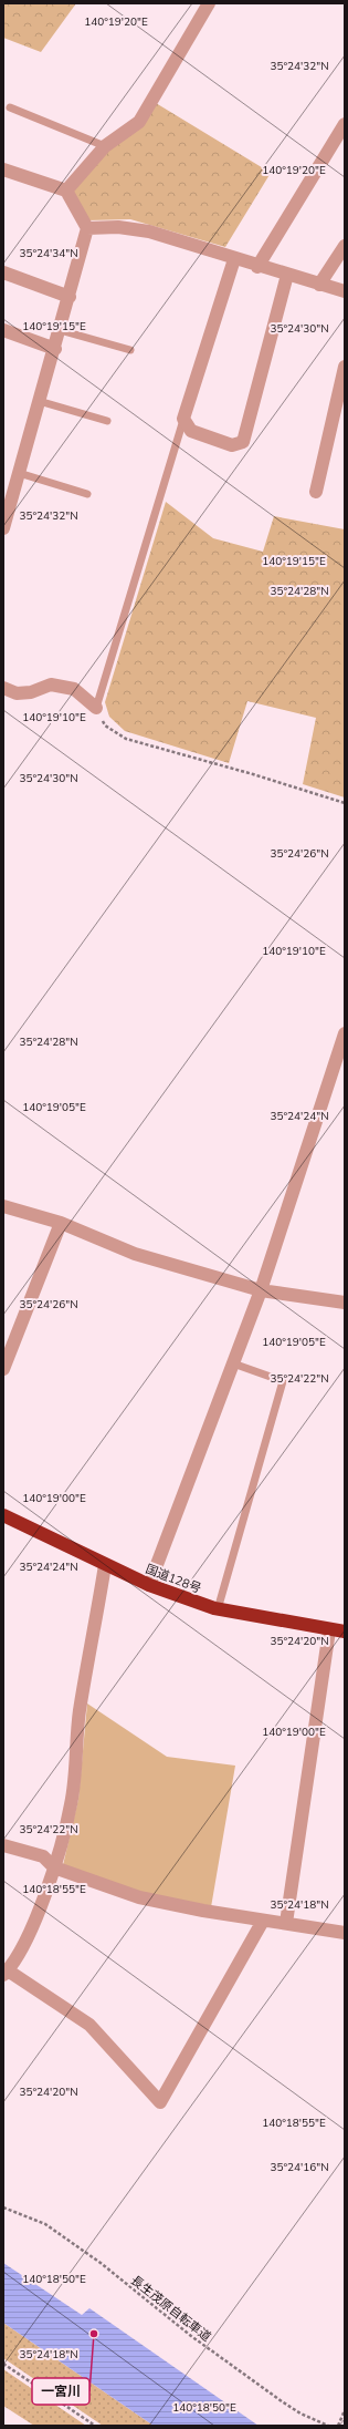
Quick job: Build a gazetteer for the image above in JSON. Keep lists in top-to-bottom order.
{
  "streets": {
    "highway": ["国道128号"],
    "path": ["長生茂原自転車道"]
  },
  "places": ["一宮川"],
  "coordinates": [
    "140°19'20\"E",
    "35°24'32\"N",
    "35°24'34\"N",
    "140°19'15\"E",
    "35°24'30\"N",
    "35°24'28\"N",
    "140°19'10\"E",
    "35°24'26\"N",
    "140°19'05\"E",
    "35°24'24\"N",
    "35°24'22\"N",
    "140°19'00\"E",
    "35°24'20\"N",
    "140°18'55\"E",
    "35°24'18\"N",
    "35°24'16\"N",
    "140°18'50\"E"
  ]
}
